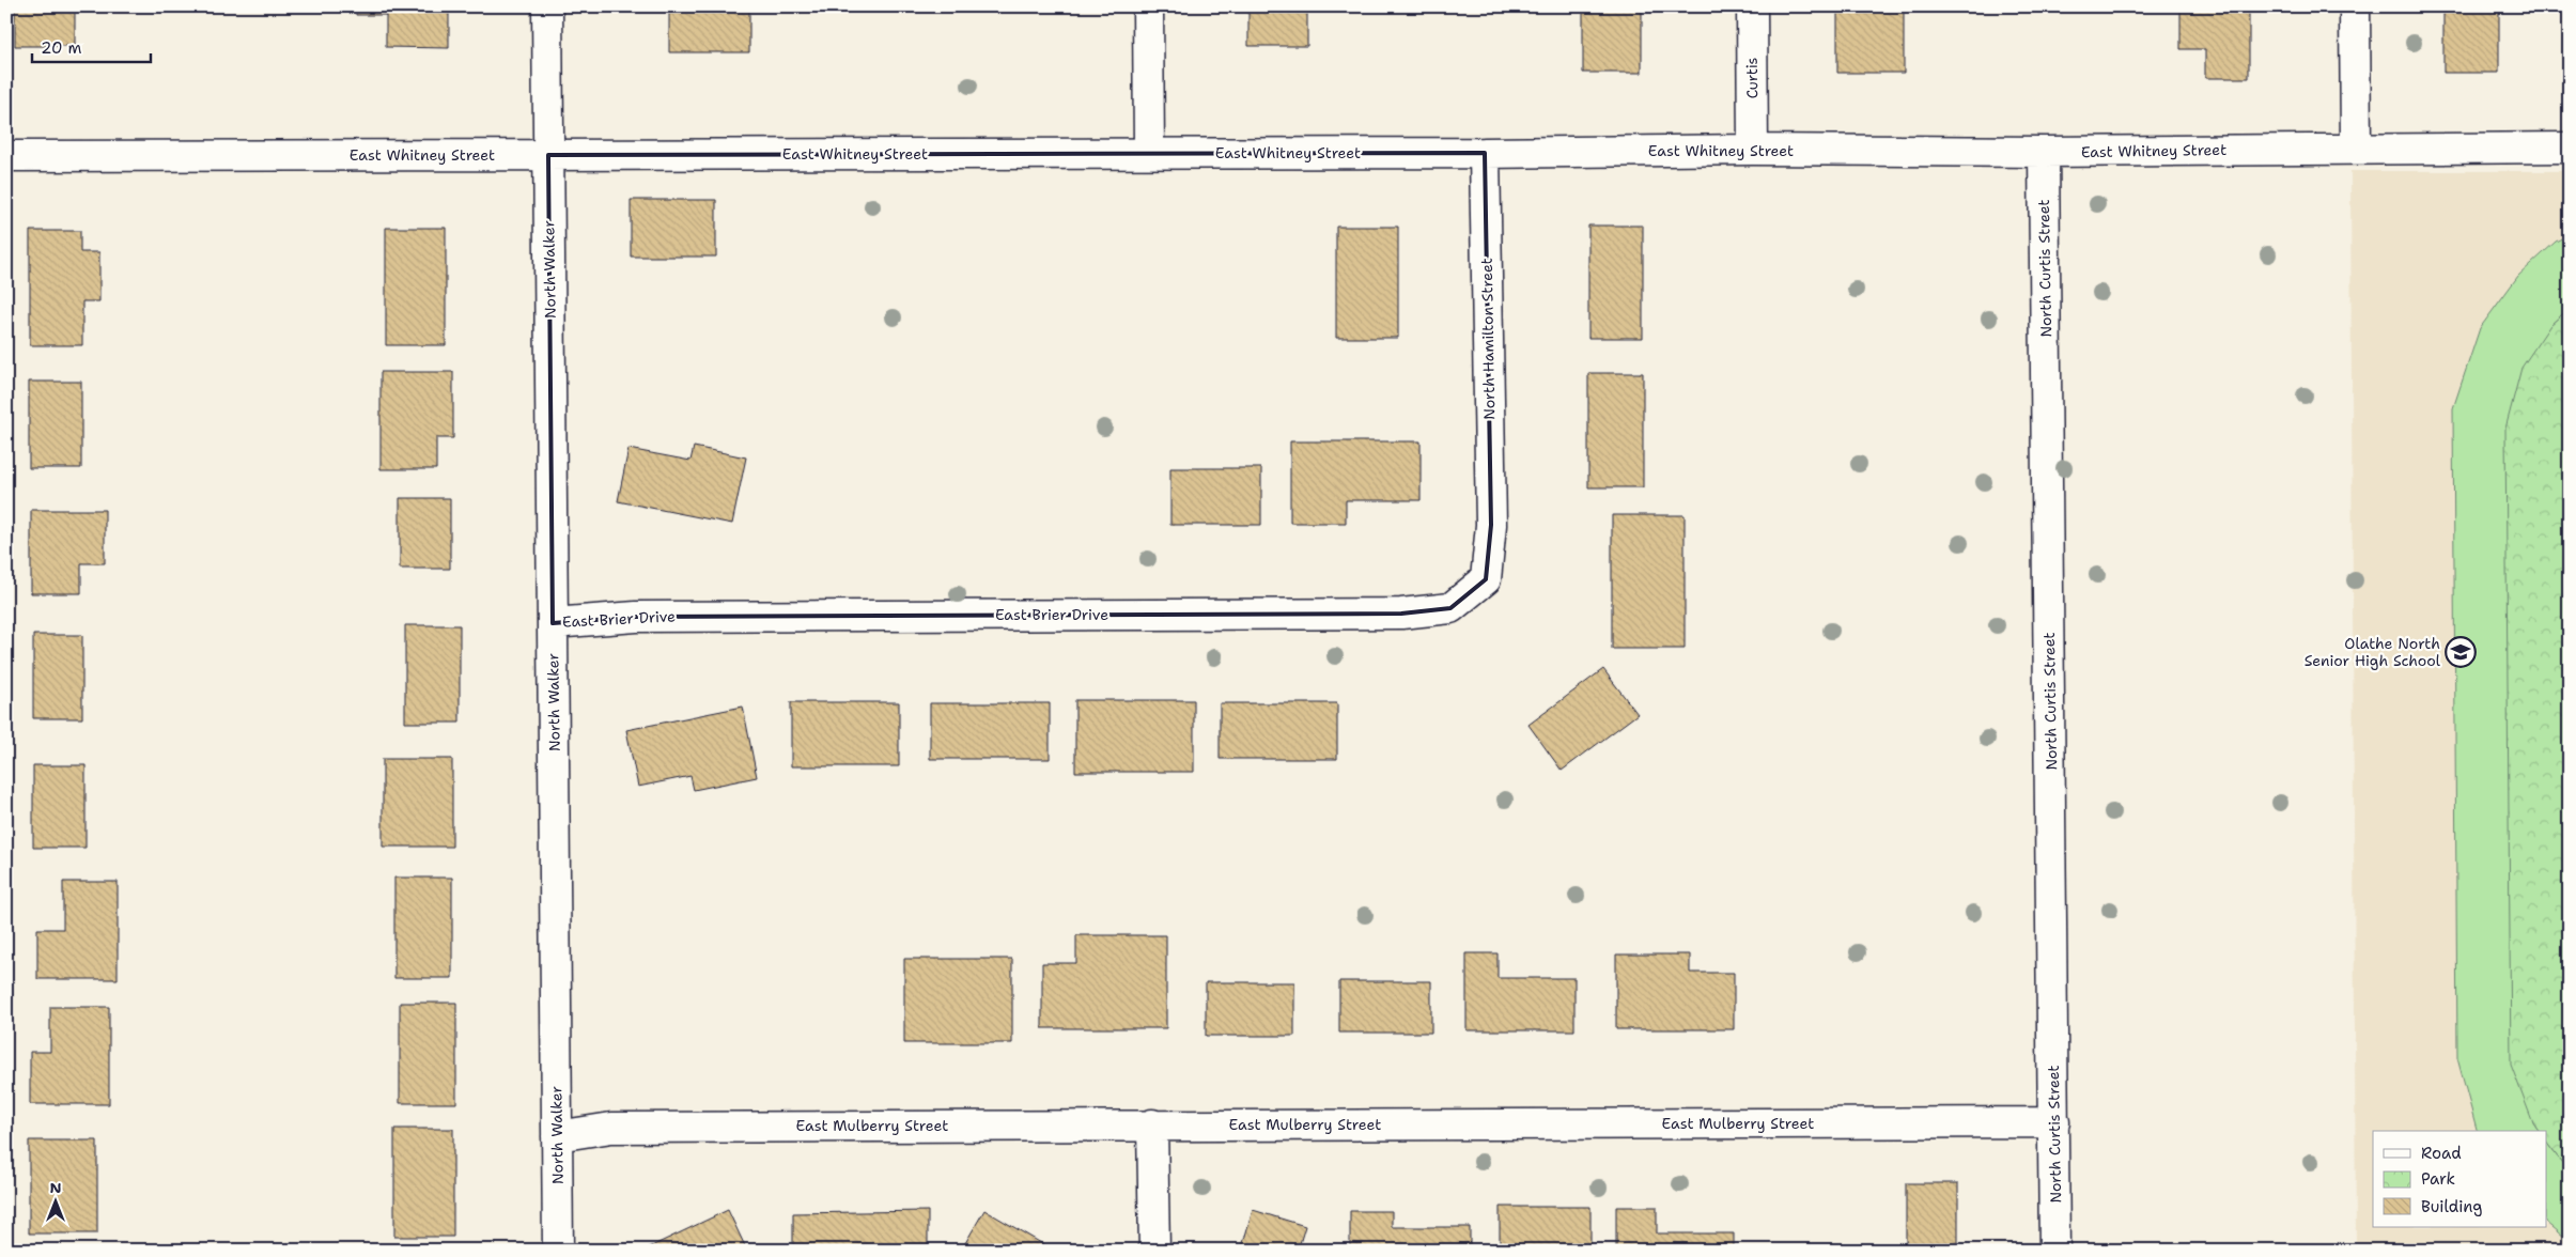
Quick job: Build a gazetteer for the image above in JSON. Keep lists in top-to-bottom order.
{
  "streets": {
    "street": [
      "Curtis",
      "East Whitney Street",
      "North Curtis Street",
      "North Walker",
      "North Hamilton Street",
      "East Brier Drive",
      "East Mulberry Street"
    ]
  },
  "crossings": [
    ["Curtis", "East Whitney Street"],
    ["East Whitney Street", "North Curtis Street"],
    ["East Whitney Street", "North Walker"],
    ["East Whitney Street", "North Hamilton Street"],
    ["North Curtis Street", "East Mulberry Street"],
    ["North Walker", "East Brier Drive"],
    ["North Walker", "East Mulberry Street"],
    ["North Hamilton Street", "East Brier Drive"]
  ],
  "places": {
    "school or university": ["Olathe North Senior High School"]
  },
  "legend": ["Road", "Park", "Building"],
  "scale_bar": "20 m",
  "north": "top"
}
